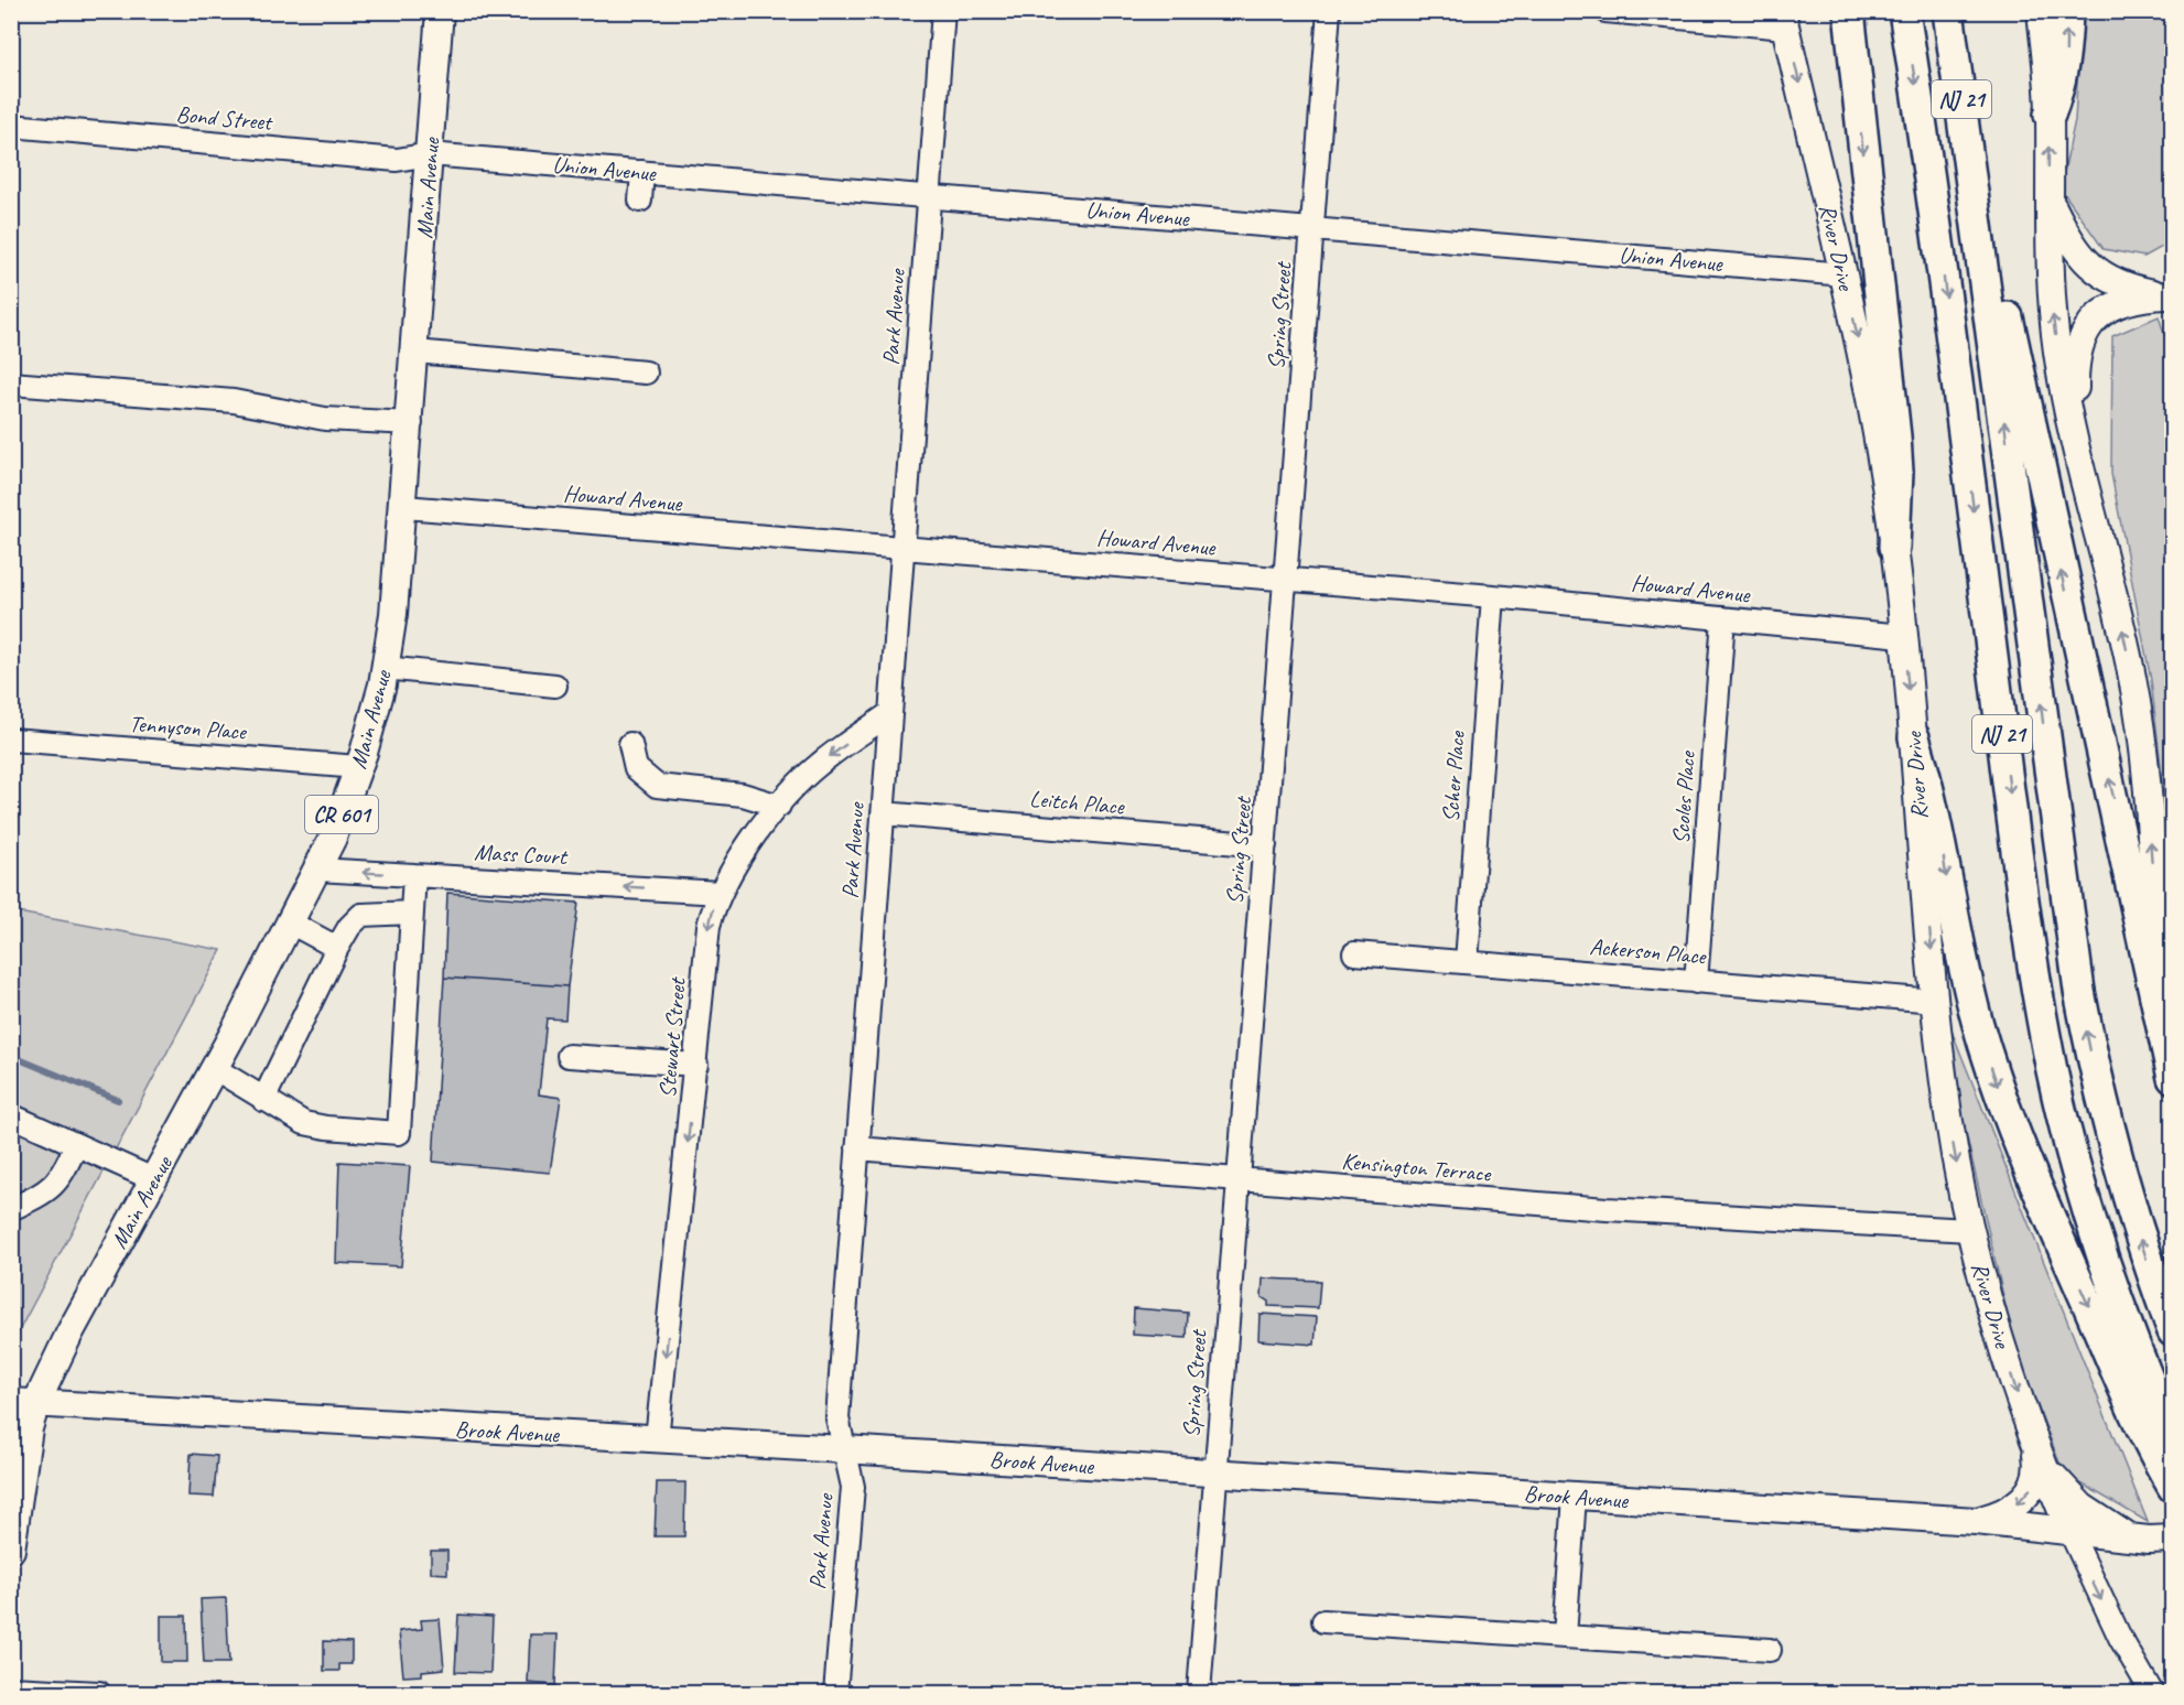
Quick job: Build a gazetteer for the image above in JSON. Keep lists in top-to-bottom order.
{
  "streets": {
    "highway": ["NJ 21"],
    "main road": [
      "Main Avenue",
      "River Drive",
      "CR 601",
      "Brook Avenue"
    ],
    "street": [
      "Bond Street",
      "Union Avenue",
      "Spring Street",
      "Park Avenue",
      "Howard Avenue",
      "Tennyson Place",
      "Scher Place",
      "Scoles Place",
      "Leitch Place",
      "Mass Court",
      "Ackerson Place",
      "Stewart Street",
      "Kensington Terrace"
    ]
  },
  "crossings": [
    ["Bond Street", "Union Avenue"],
    ["Bond Street", "Main Avenue"],
    ["Union Avenue", "Main Avenue"],
    ["Union Avenue", "River Drive"],
    ["Union Avenue", "Spring Street"],
    ["Union Avenue", "Park Avenue"],
    ["Main Avenue", "Howard Avenue"],
    ["Main Avenue", "Tennyson Place"],
    ["Main Avenue", "Mass Court"],
    ["Main Avenue", "Brook Avenue"],
    ["River Drive", "Howard Avenue"],
    ["River Drive", "Ackerson Place"],
    ["River Drive", "Kensington Terrace"],
    ["River Drive", "Brook Avenue"],
    ["Spring Street", "Howard Avenue"],
    ["Spring Street", "Leitch Place"],
    ["Spring Street", "Kensington Terrace"],
    ["Spring Street", "Brook Avenue"],
    ["Park Avenue", "Howard Avenue"],
    ["Park Avenue", "Leitch Place"],
    ["Park Avenue", "Stewart Street"],
    ["Park Avenue", "Kensington Terrace"],
    ["Park Avenue", "Brook Avenue"],
    ["Howard Avenue", "Scher Place"],
    ["Howard Avenue", "Scoles Place"],
    ["Scher Place", "Ackerson Place"],
    ["Scoles Place", "Ackerson Place"],
    ["Mass Court", "Stewart Street"],
    ["Stewart Street", "Brook Avenue"]
  ],
  "one_way": ["Stewart Street"]
}
